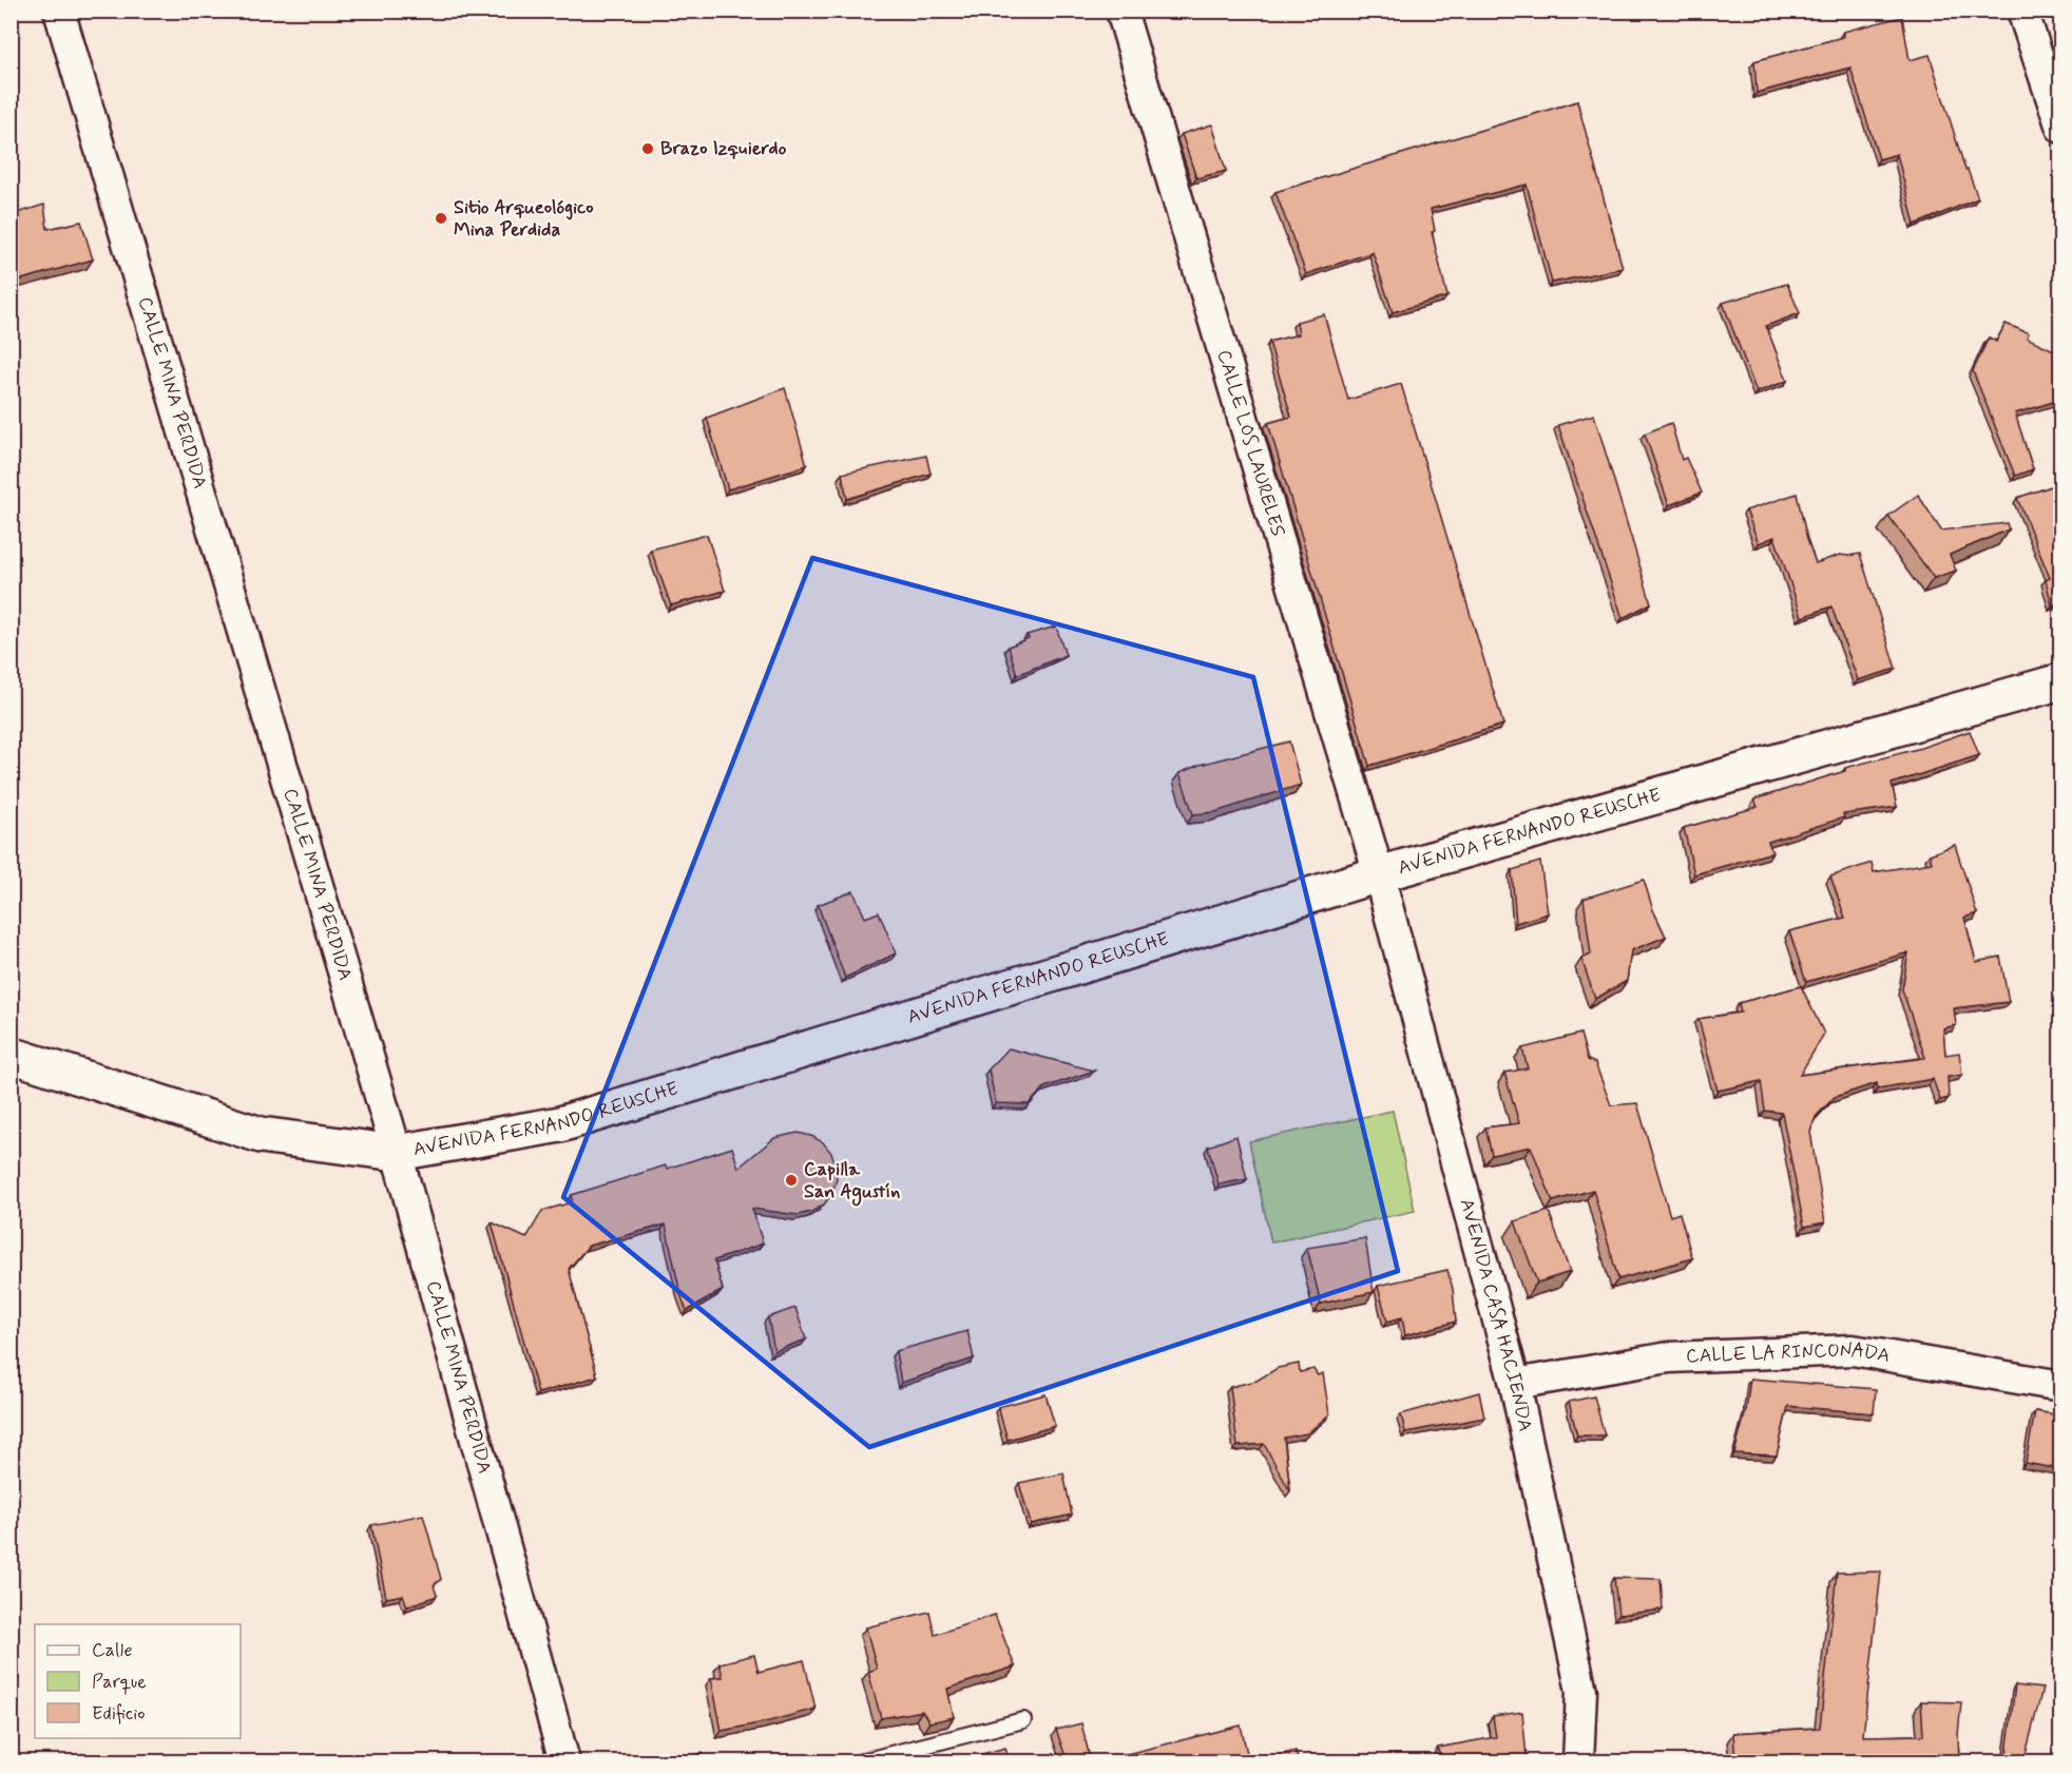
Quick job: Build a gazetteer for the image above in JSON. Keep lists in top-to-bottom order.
{
  "streets": {
    "street": [
      "CALLE MINA PERDIDA",
      "CALLE LOS LAURELES",
      "AVENIDA FERNANDO REUSCHE",
      "AVENIDA CASA HACIENDA",
      "CALLE LA RINCONADA"
    ]
  },
  "crossings": [
    ["CALLE MINA PERDIDA", "AVENIDA FERNANDO REUSCHE"],
    ["CALLE LOS LAURELES", "AVENIDA FERNANDO REUSCHE"],
    ["CALLE LOS LAURELES", "AVENIDA CASA HACIENDA"],
    ["AVENIDA FERNANDO REUSCHE", "AVENIDA CASA HACIENDA"],
    ["AVENIDA CASA HACIENDA", "CALLE LA RINCONADA"]
  ],
  "places": ["Brazo Izquierdo", "Sitio Arqueológico Mina Perdida", "Capilla San Agustín"],
  "legend": ["Calle", "Parque", "Edificio"]
}
